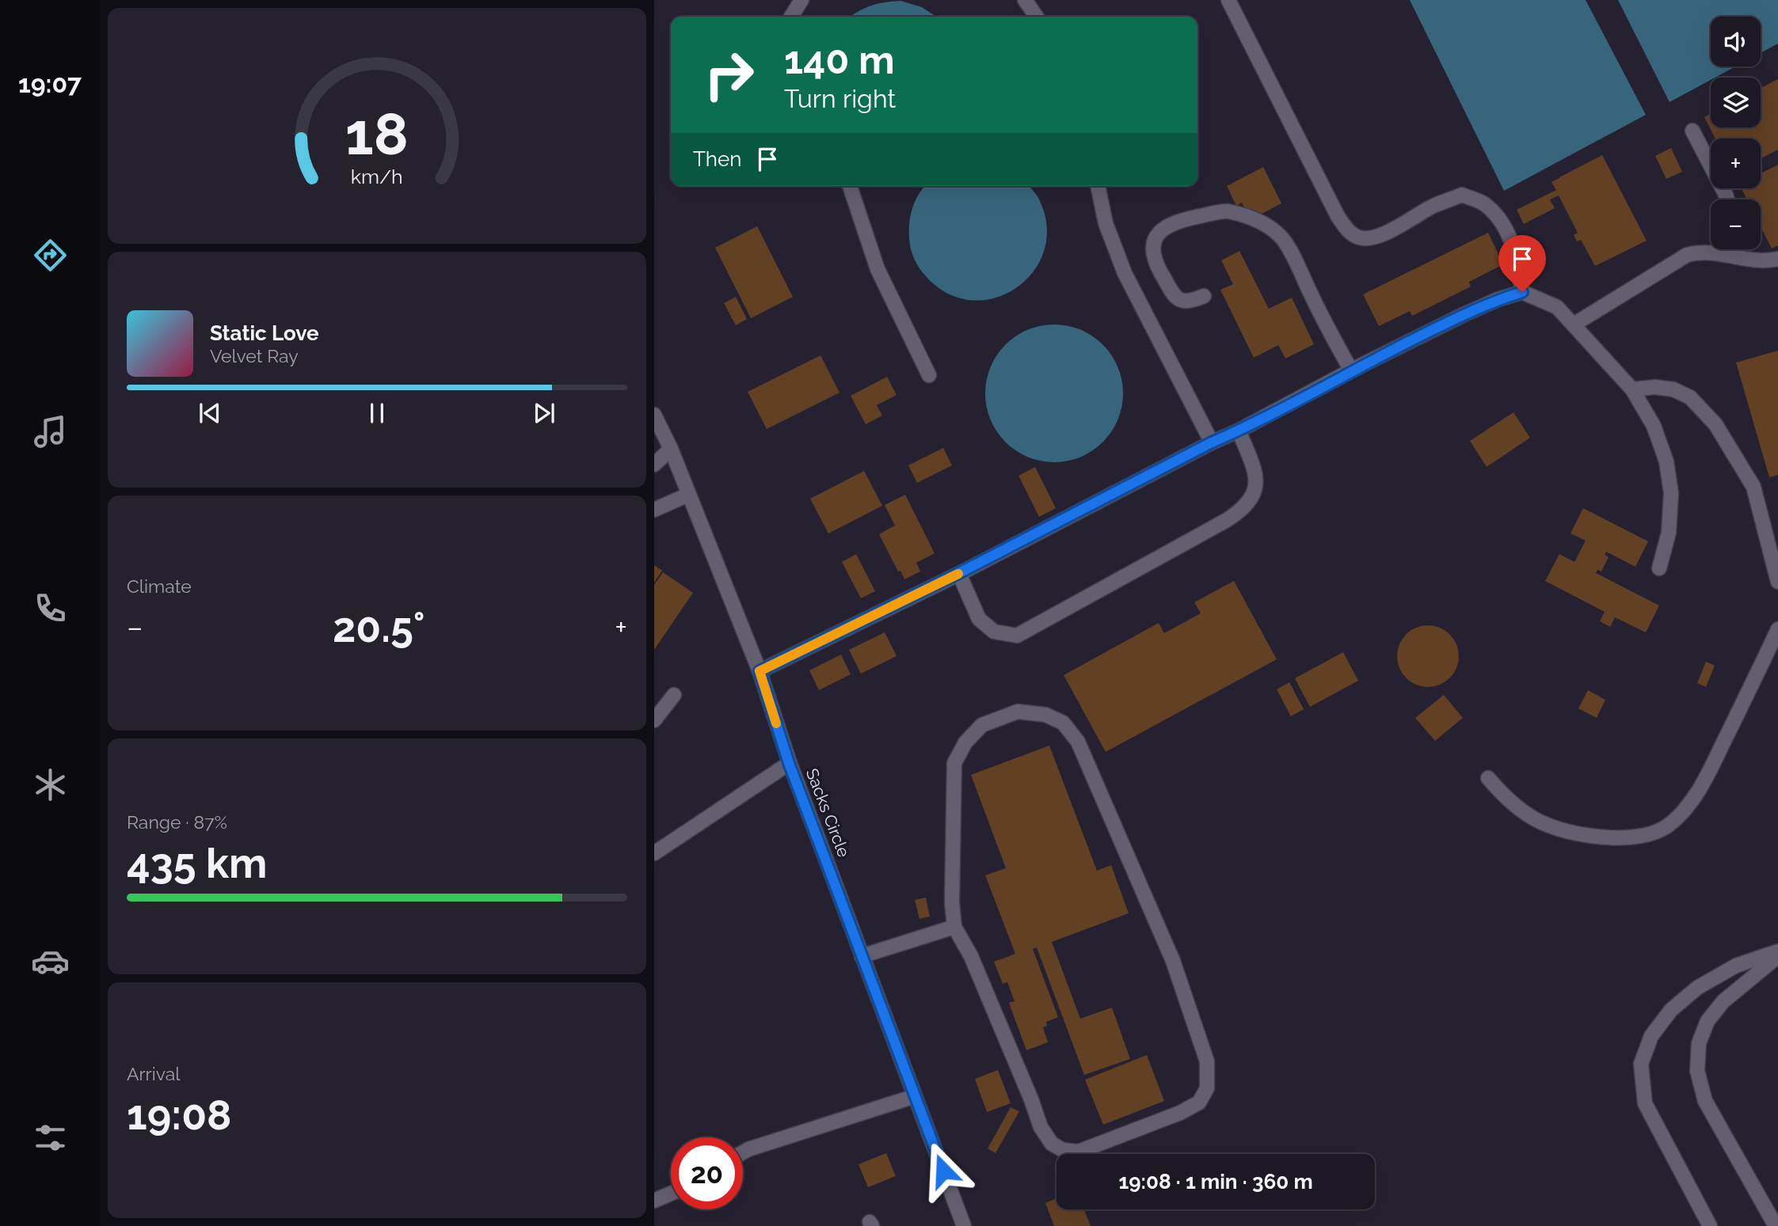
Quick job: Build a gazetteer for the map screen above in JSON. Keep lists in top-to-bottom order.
{
  "streets": {
    "lane": ["Sacks Circle"]
  },
  "page": {
    "tabs": "19:07",
    "map_buttons": ["+", "−"],
    "turn": ["140 m", "Turn right"],
    "then": "Then",
    "song": ["Static Love", "Velvet Ray"],
    "tile": [
      "Climate",
      ["Range · 87%", "435 km"],
      ["Arrival", "19:08"]
    ],
    "heat": ["−", "20.5°", "+"],
    "limit": "20",
    "trip": "19:08 · 1 min · 360 m",
    "gauge": ["18", "km/h"]
  }
}
